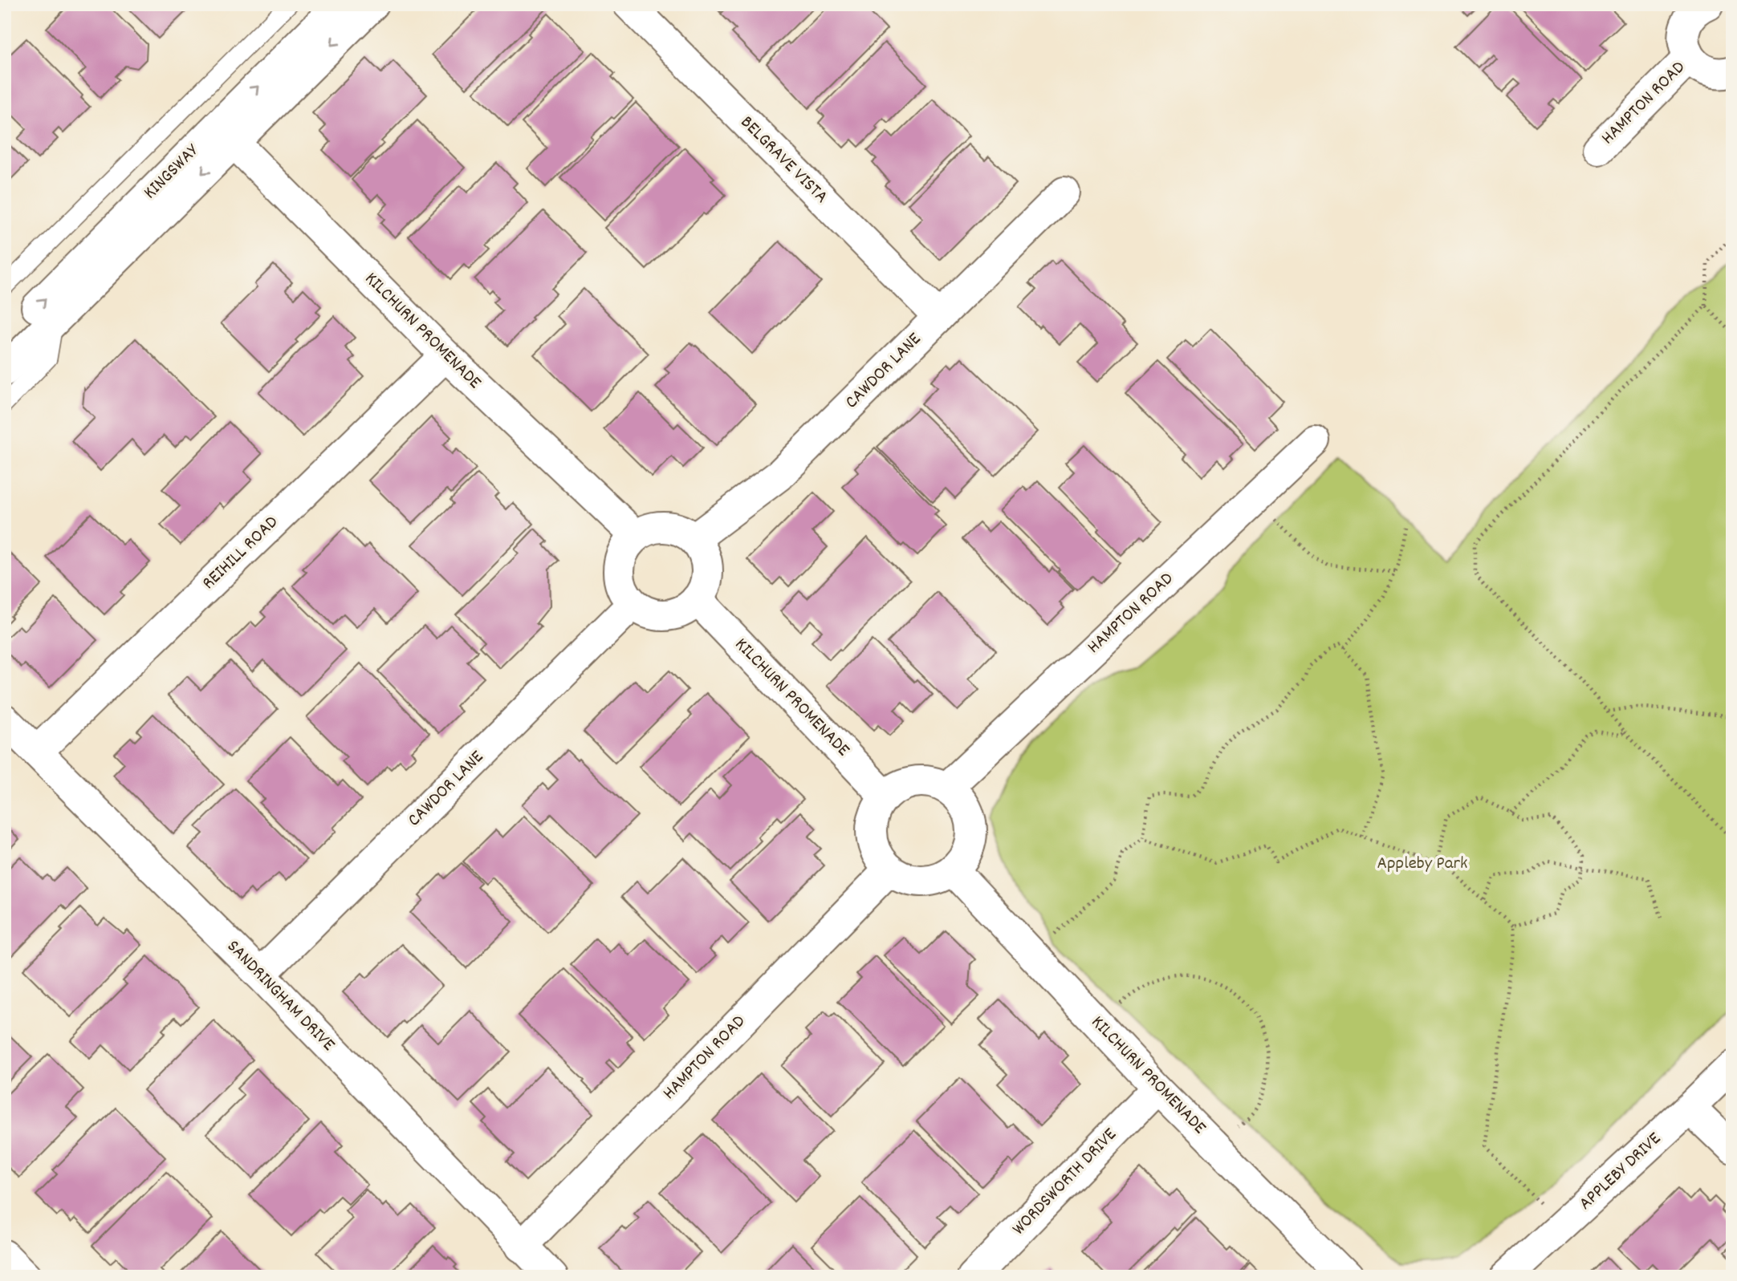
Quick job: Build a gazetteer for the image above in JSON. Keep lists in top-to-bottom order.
{
  "streets": {
    "street": [
      "HAMPTON ROAD",
      "BELGRAVE VISTA",
      "KINGSWAY",
      "KILCHURN PROMENADE",
      "CAWDOR LANE",
      "REIHILL ROAD",
      "SANDRINGHAM DRIVE",
      "APPLEBY DRIVE",
      "WORDSWORTH DRIVE"
    ]
  },
  "crossings": [
    ["HAMPTON ROAD", "KILCHURN PROMENADE"],
    ["HAMPTON ROAD", "SANDRINGHAM DRIVE"],
    ["BELGRAVE VISTA", "CAWDOR LANE"],
    ["KINGSWAY", "KILCHURN PROMENADE"],
    ["KILCHURN PROMENADE", "CAWDOR LANE"],
    ["KILCHURN PROMENADE", "REIHILL ROAD"],
    ["KILCHURN PROMENADE", "WORDSWORTH DRIVE"],
    ["CAWDOR LANE", "SANDRINGHAM DRIVE"],
    ["REIHILL ROAD", "SANDRINGHAM DRIVE"]
  ],
  "parks": ["Appleby Park"]
}
